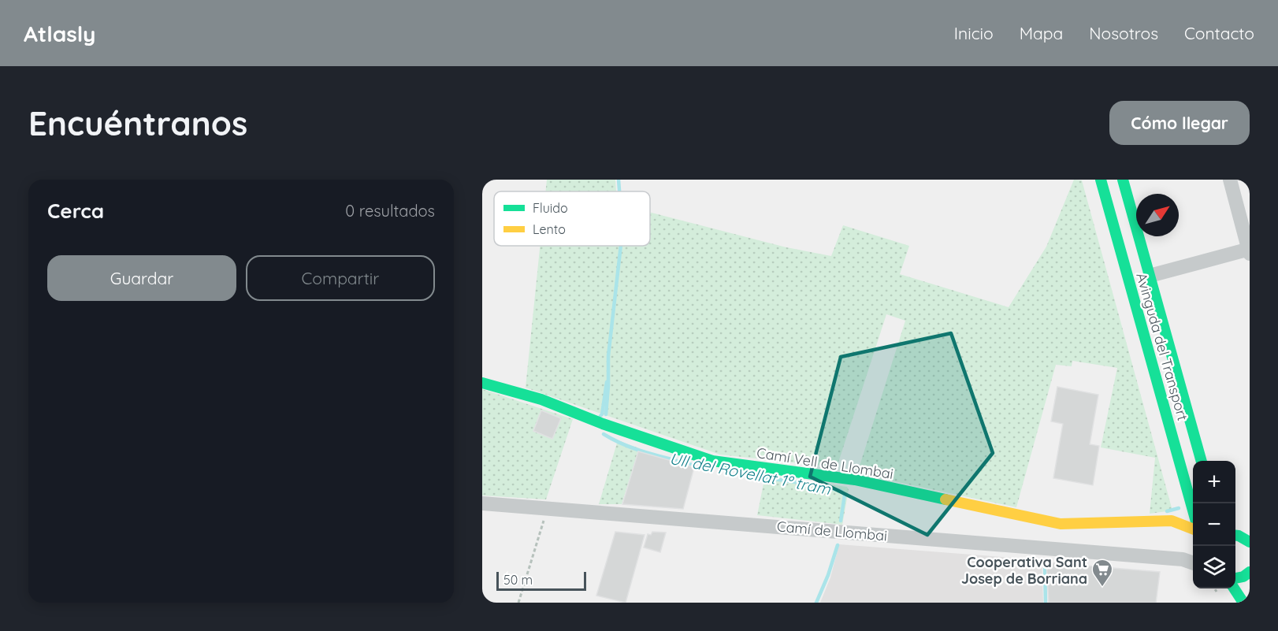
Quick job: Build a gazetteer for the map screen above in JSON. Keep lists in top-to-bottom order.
{
  "streets": {
    "street": ["Avinguda del Transport", "Camí Vell de Llombai", "Camí de Llombai"]
  },
  "water": ["Ull del Rovellat 1º tram"],
  "places": {
    "supermarket": ["Cooperativa Sant Josep de Borriana"]
  },
  "legend": ["Fluido", "Lento"],
  "scale_bar": "50 m",
  "north": "top right",
  "page": {
    "header": "Atlasly",
    "nav": [
      "Inicio",
      "Mapa",
      "Nosotros",
      "Contacto"
    ],
    "buttons": [
      "Cómo llegar",
      ["Guardar", "Compartir"]
    ],
    "title": "Encuéntranos",
    "heading": ["Cerca", "0 resultados"],
    "map_buttons": ["+", "−"],
    "scale": "50 m"
  }
}
